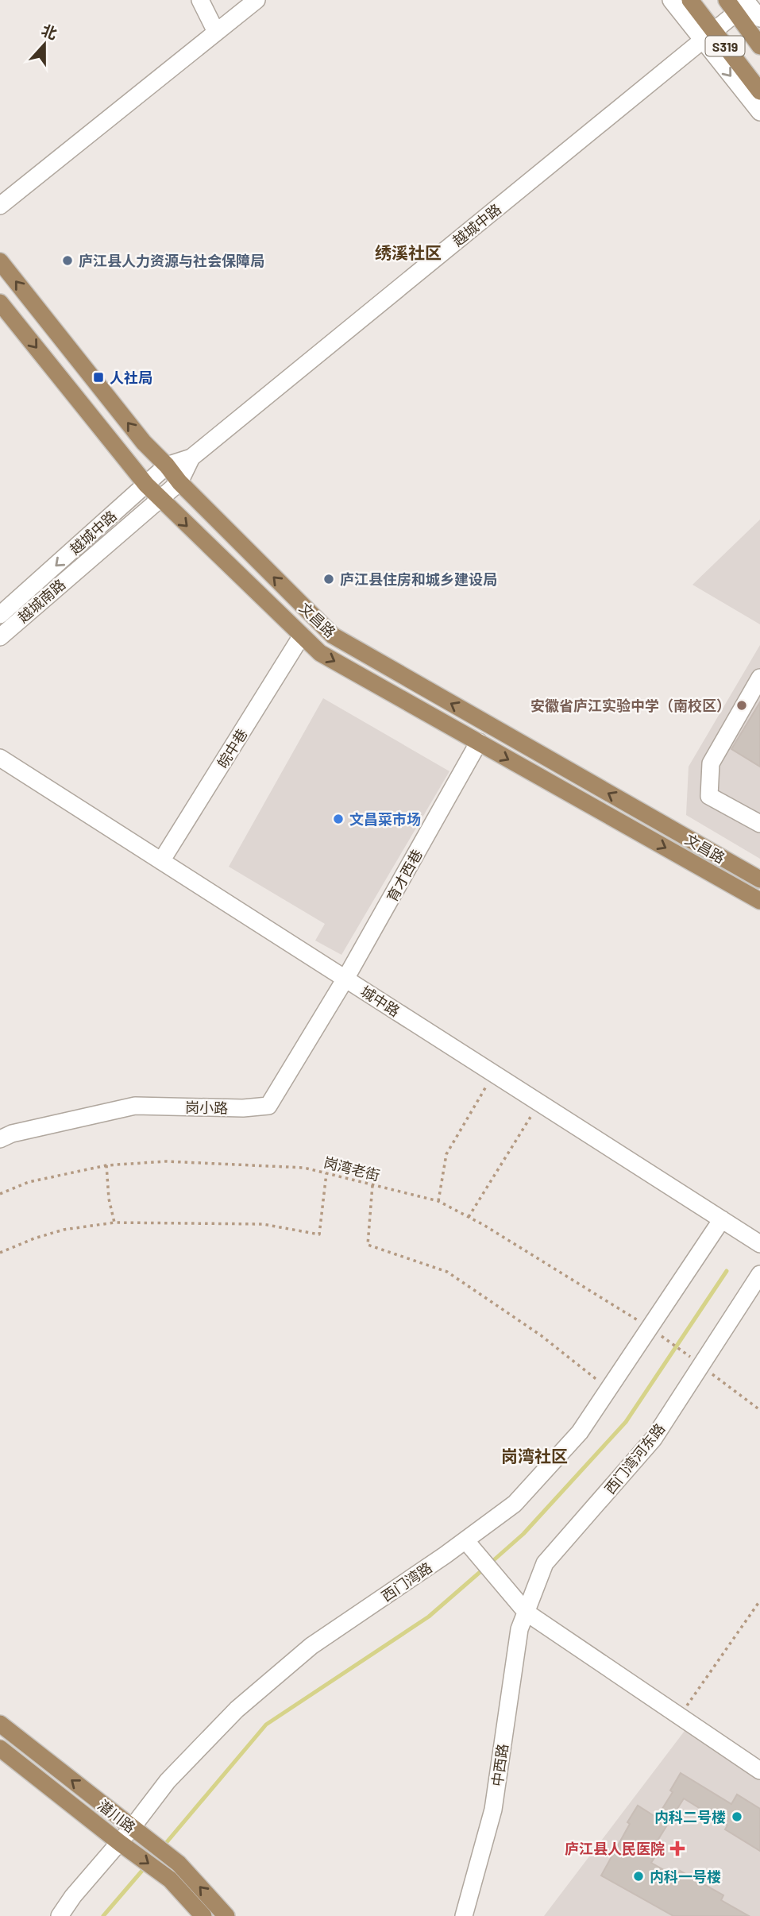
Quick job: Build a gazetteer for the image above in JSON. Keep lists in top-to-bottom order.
{
  "streets": {
    "main road": ["S319", "文昌路", "潜川路"],
    "street": [
      "越城中路",
      "越城南路",
      "皖中巷",
      "育才西巷",
      "城中路",
      "岗小路",
      "西门湾河东路",
      "西门湾路",
      "中西路"
    ],
    "path": ["岗湾老街"]
  },
  "crossings": [
    ["S319", "越城中路"],
    ["越城中路", "越城南路"],
    ["越城中路", "文昌路"],
    ["越城南路", "文昌路"],
    ["文昌路", "皖中巷"],
    ["文昌路", "育才西巷"],
    ["皖中巷", "城中路"],
    ["育才西巷", "城中路"],
    ["育才西巷", "岗小路"],
    ["城中路", "岗小路"],
    ["城中路", "西门湾路"],
    ["岗湾老街", "西门湾河东路"],
    ["岗湾老街", "西门湾路"],
    ["西门湾河东路", "中西路"],
    ["西门湾路", "潜川路"]
  ],
  "districts": ["绣溪社区", "岗湾社区"],
  "places": {
    "other": [
      "庐江县人力资源与社会保障局",
      "庐江县住房和城乡建设局",
      "安徽省庐江实验中学（南校区）",
      "文昌菜市场",
      "内科二号楼",
      "内科一号楼"
    ],
    "transit": ["人社局"],
    "health": ["庐江县人民医院"]
  },
  "north": "top"
}
